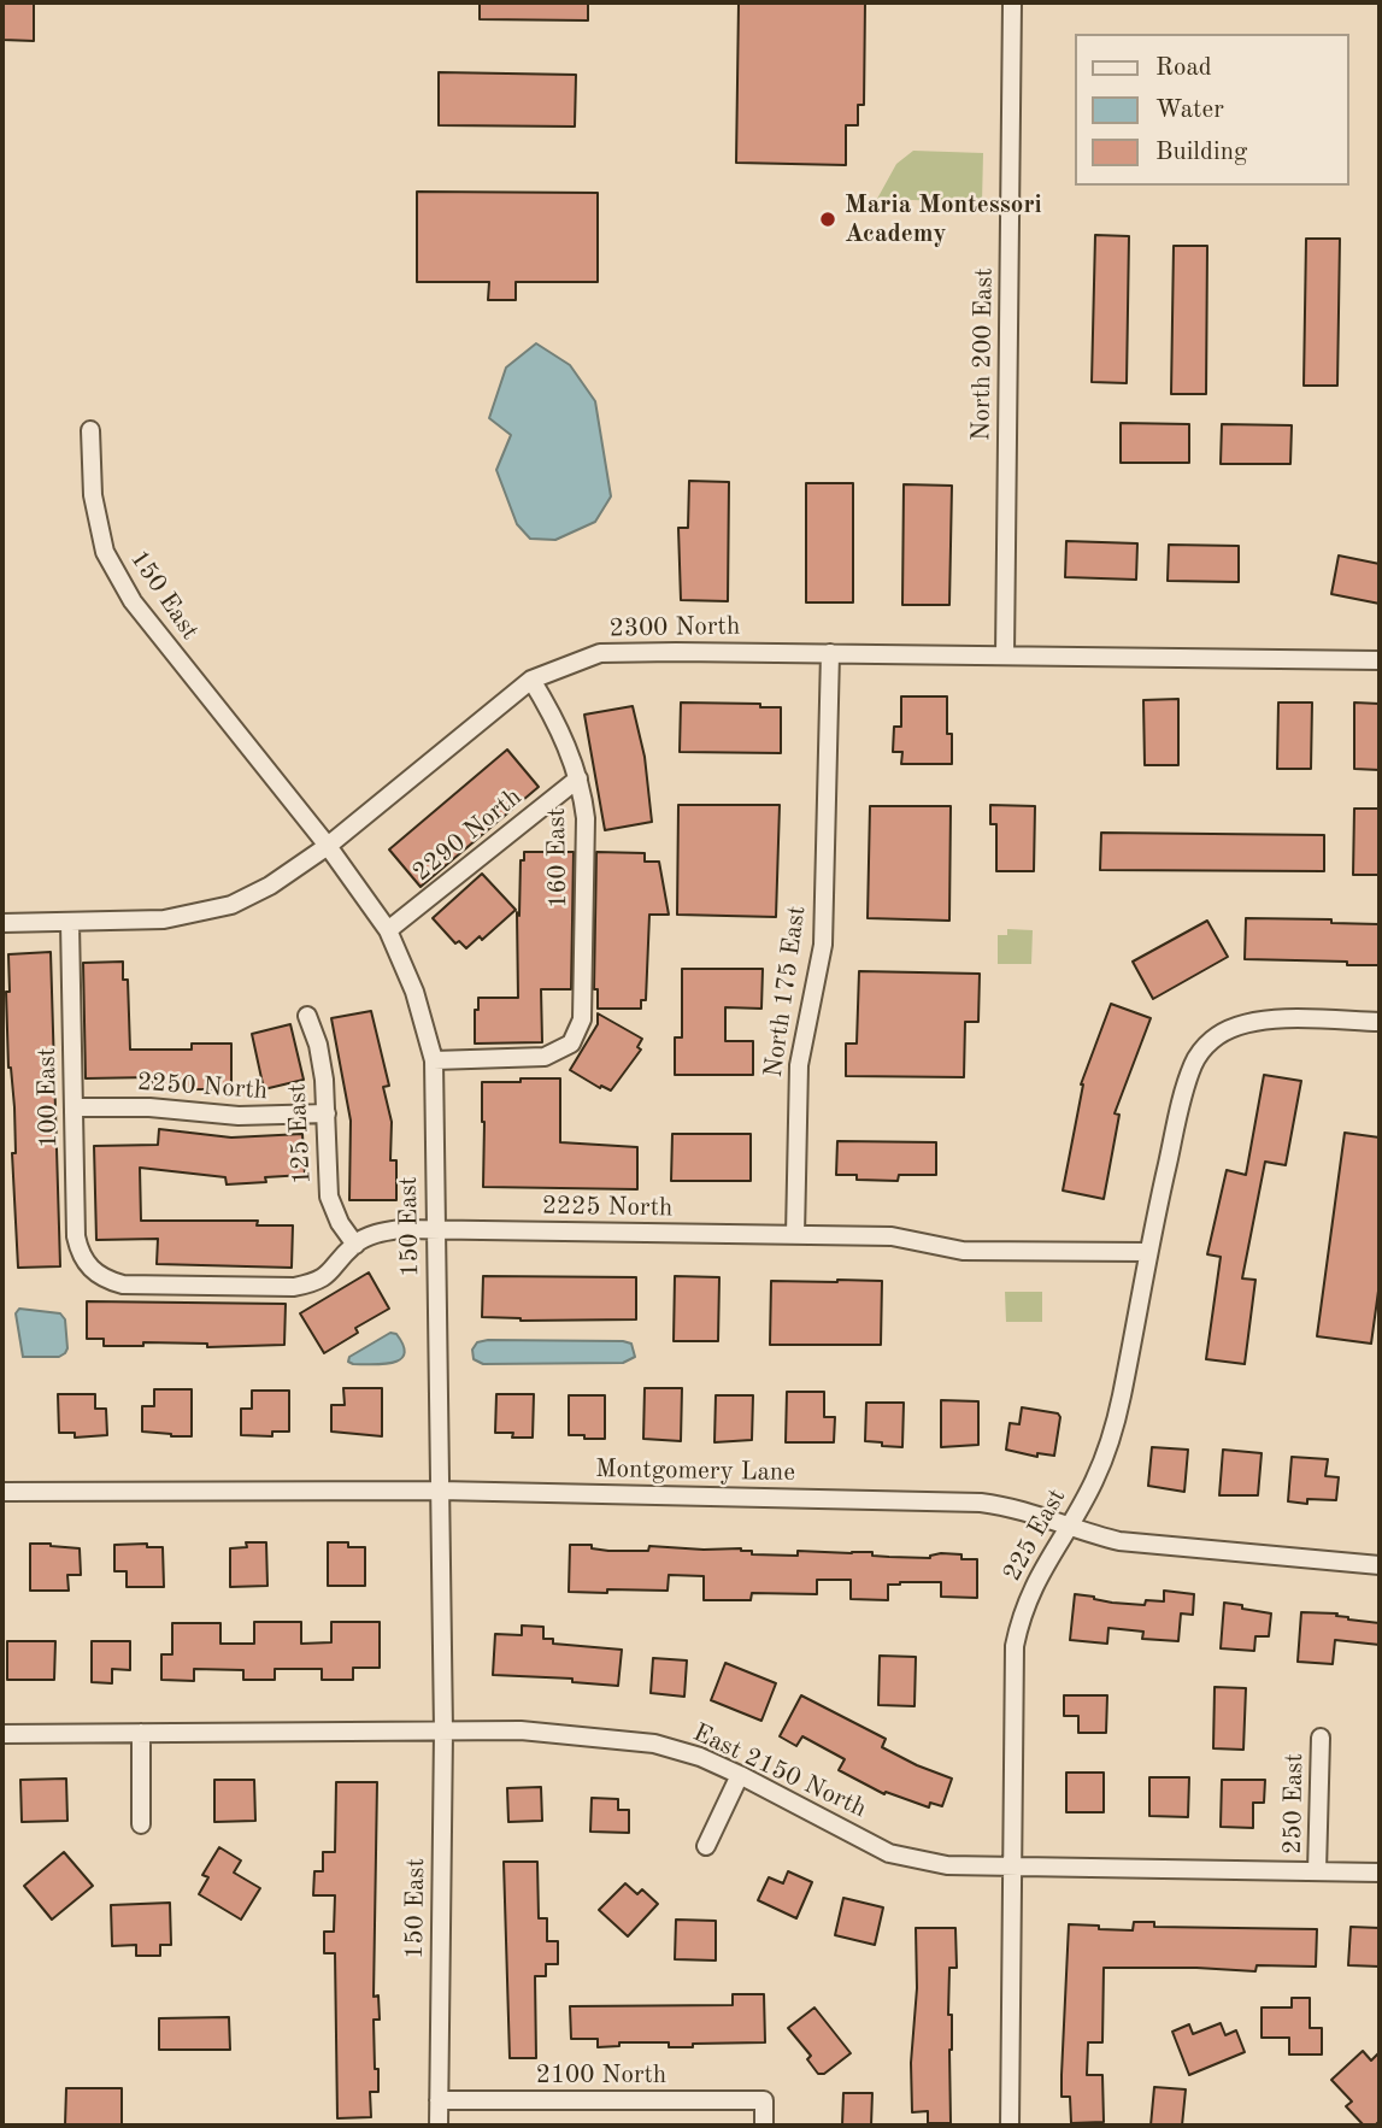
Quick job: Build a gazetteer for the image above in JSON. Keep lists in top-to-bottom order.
{
  "streets": {
    "street": [
      "North 200 East",
      "150 East",
      "2300 North",
      "2290 North",
      "160 East",
      "North 175 East",
      "2250 North",
      "100 East",
      "125 East",
      "2225 North",
      "Montgomery Lane",
      "225 East",
      "East 2150 North",
      "250 East",
      "2100 North"
    ]
  },
  "crossings": [
    ["North 200 East", "2300 North"],
    ["150 East", "2300 North"],
    ["150 East", "2290 North"],
    ["150 East", "160 East"],
    ["150 East", "2225 North"],
    ["150 East", "Montgomery Lane"],
    ["150 East", "East 2150 North"],
    ["150 East", "2100 North"],
    ["2300 North", "160 East"],
    ["2300 North", "North 175 East"],
    ["2300 North", "100 East"],
    ["2290 North", "160 East"],
    ["North 175 East", "2225 North"],
    ["2250 North", "100 East"],
    ["2250 North", "125 East"],
    ["100 East", "2225 North"],
    ["125 East", "2225 North"],
    ["2225 North", "225 East"],
    ["Montgomery Lane", "225 East"],
    ["225 East", "East 2150 North"],
    ["East 2150 North", "250 East"]
  ],
  "places": ["Maria Montessori Academy"],
  "legend": ["Road", "Water", "Building"]
}
